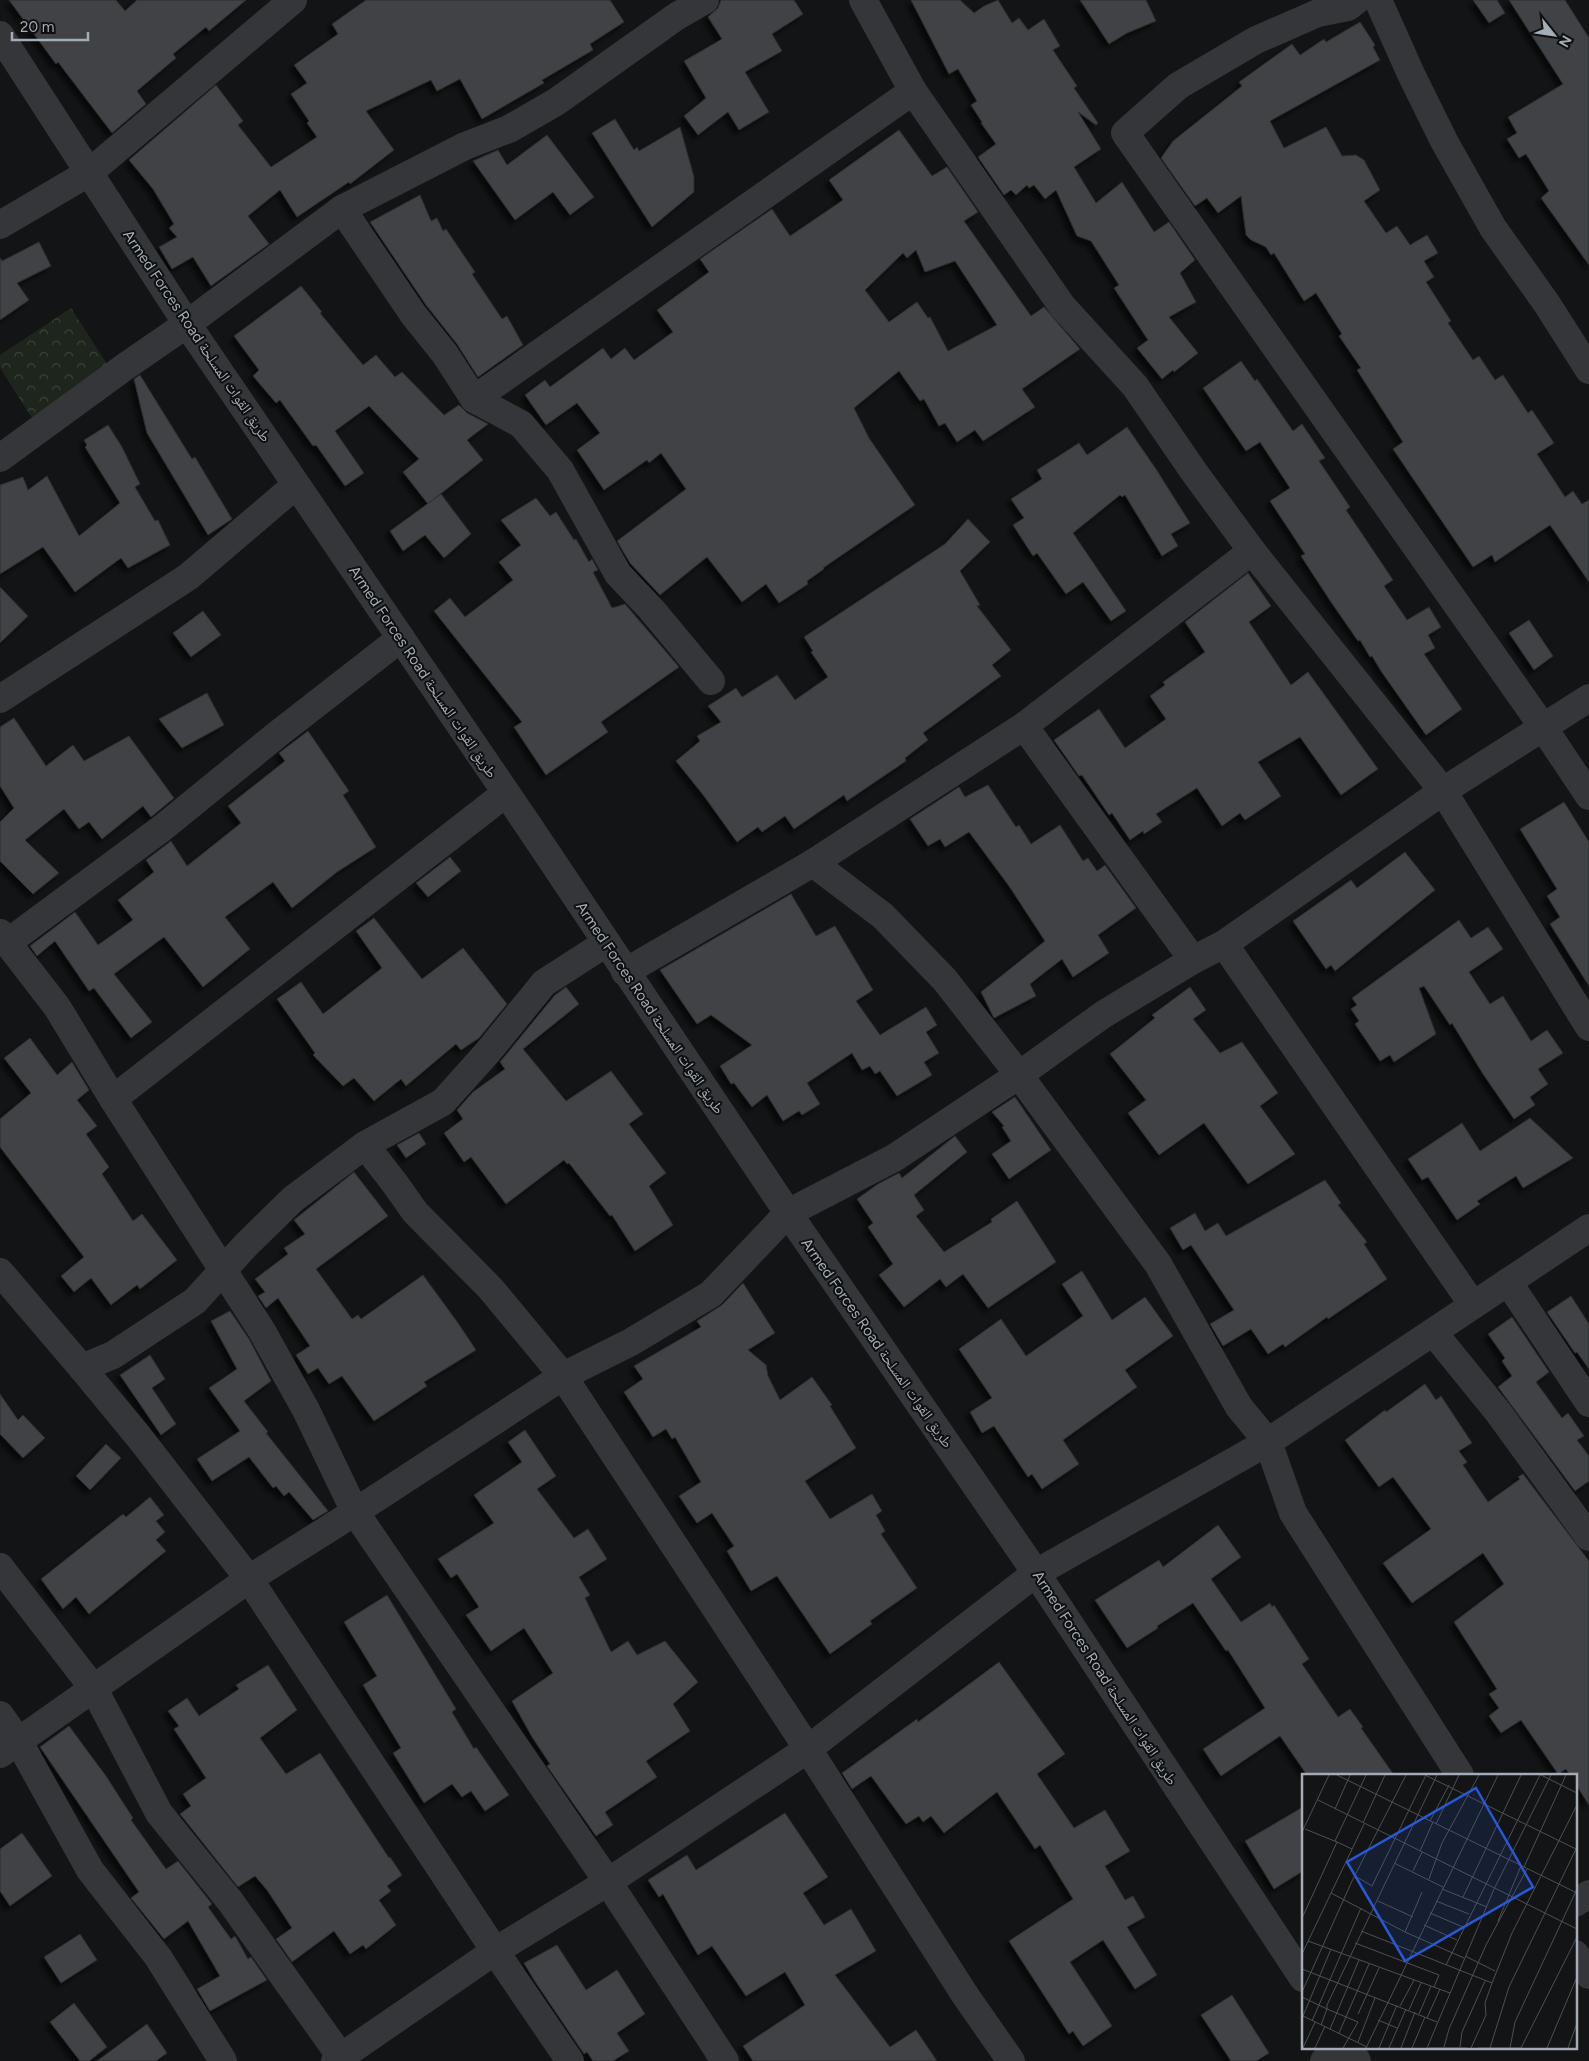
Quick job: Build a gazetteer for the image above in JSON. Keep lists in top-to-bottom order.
{
  "streets": {
    "street": ["Armed Forces Road طريق القوات المسلحة"]
  },
  "scale_bar": "20 m",
  "north": "bottom right"
}
